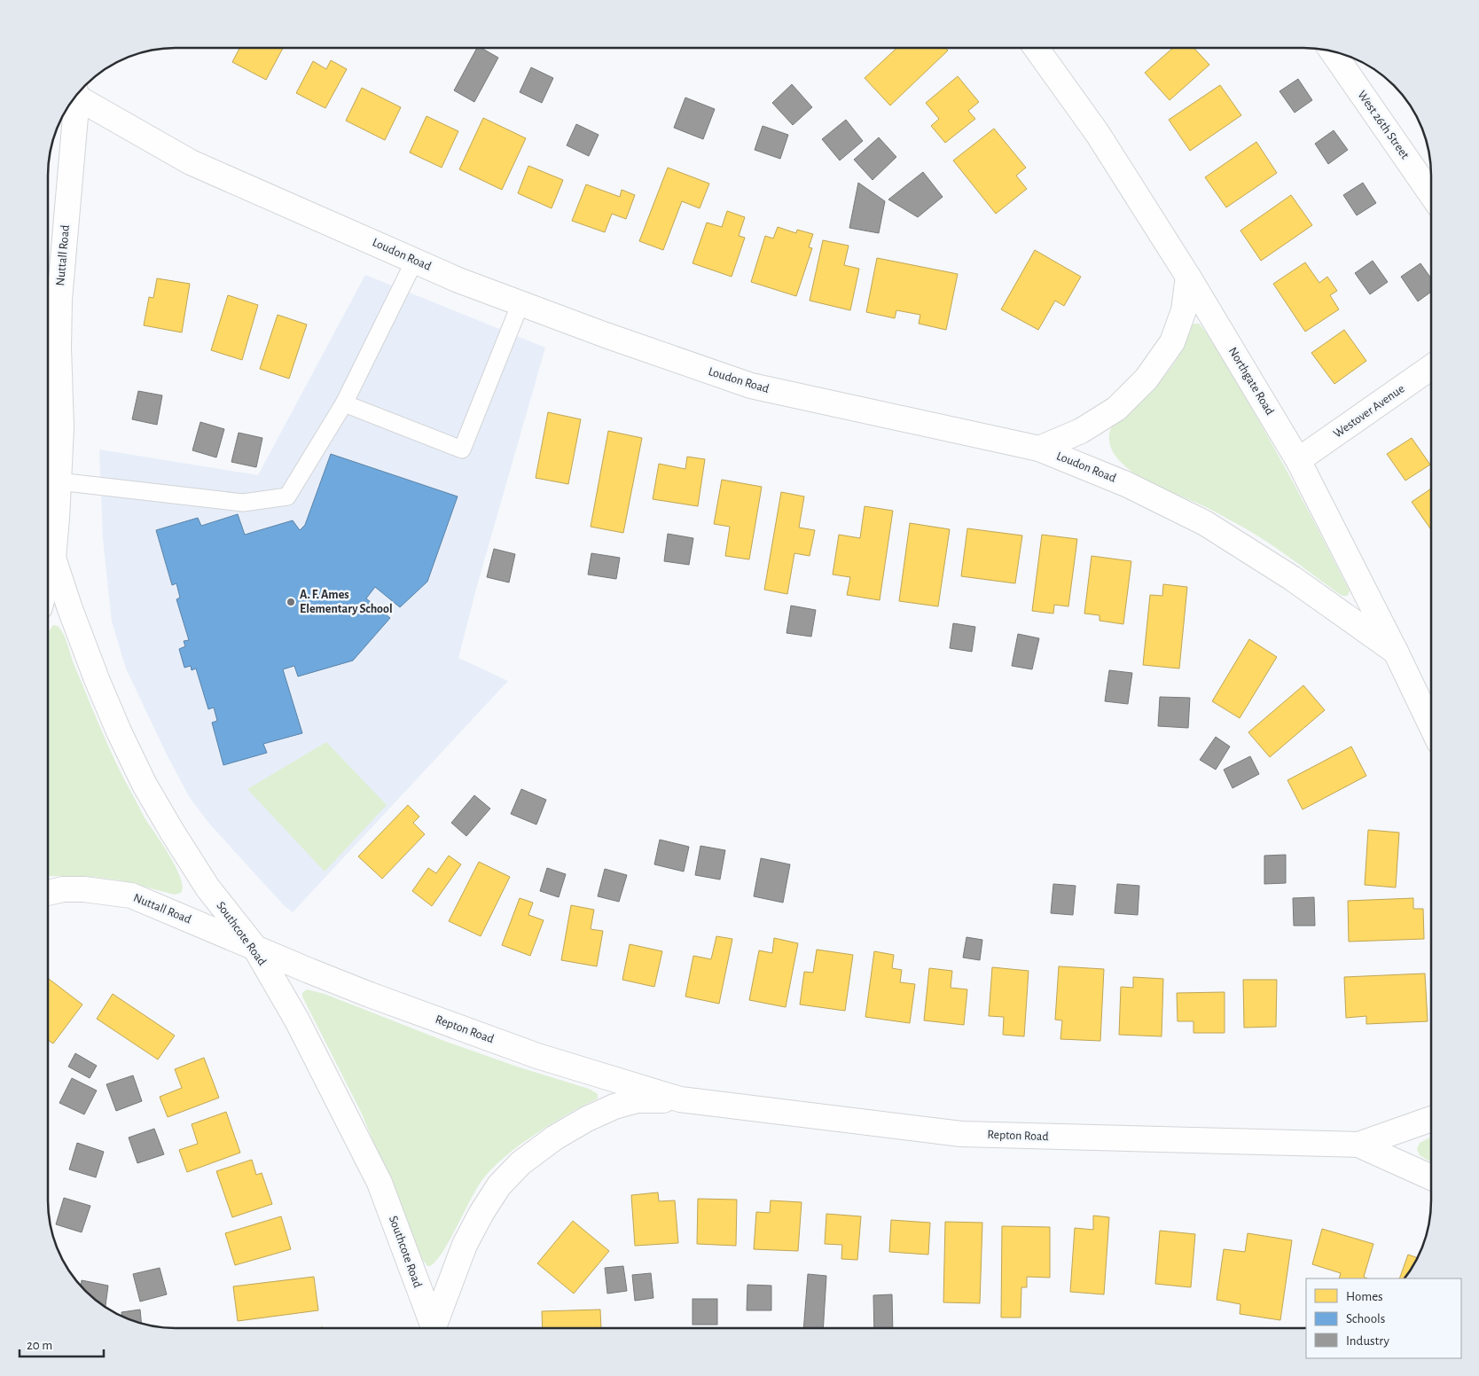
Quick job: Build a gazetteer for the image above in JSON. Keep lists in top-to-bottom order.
{
  "streets": {
    "street": [
      "West 26th Street",
      "Loudon Road",
      "Nuttall Road",
      "Northgate Road",
      "Westover Avenue",
      "Southcote Road",
      "Repton Road"
    ]
  },
  "crossings": [
    ["Loudon Road", "Northgate Road"],
    ["Nuttall Road", "Southcote Road"],
    ["Nuttall Road", "Repton Road"],
    ["Northgate Road", "Westover Avenue"],
    ["Southcote Road", "Repton Road"]
  ],
  "places": ["A. F. Ames Elementary School"],
  "legend": ["Homes", "Schools", "Industry"],
  "scale_bar": "20 m"
}
